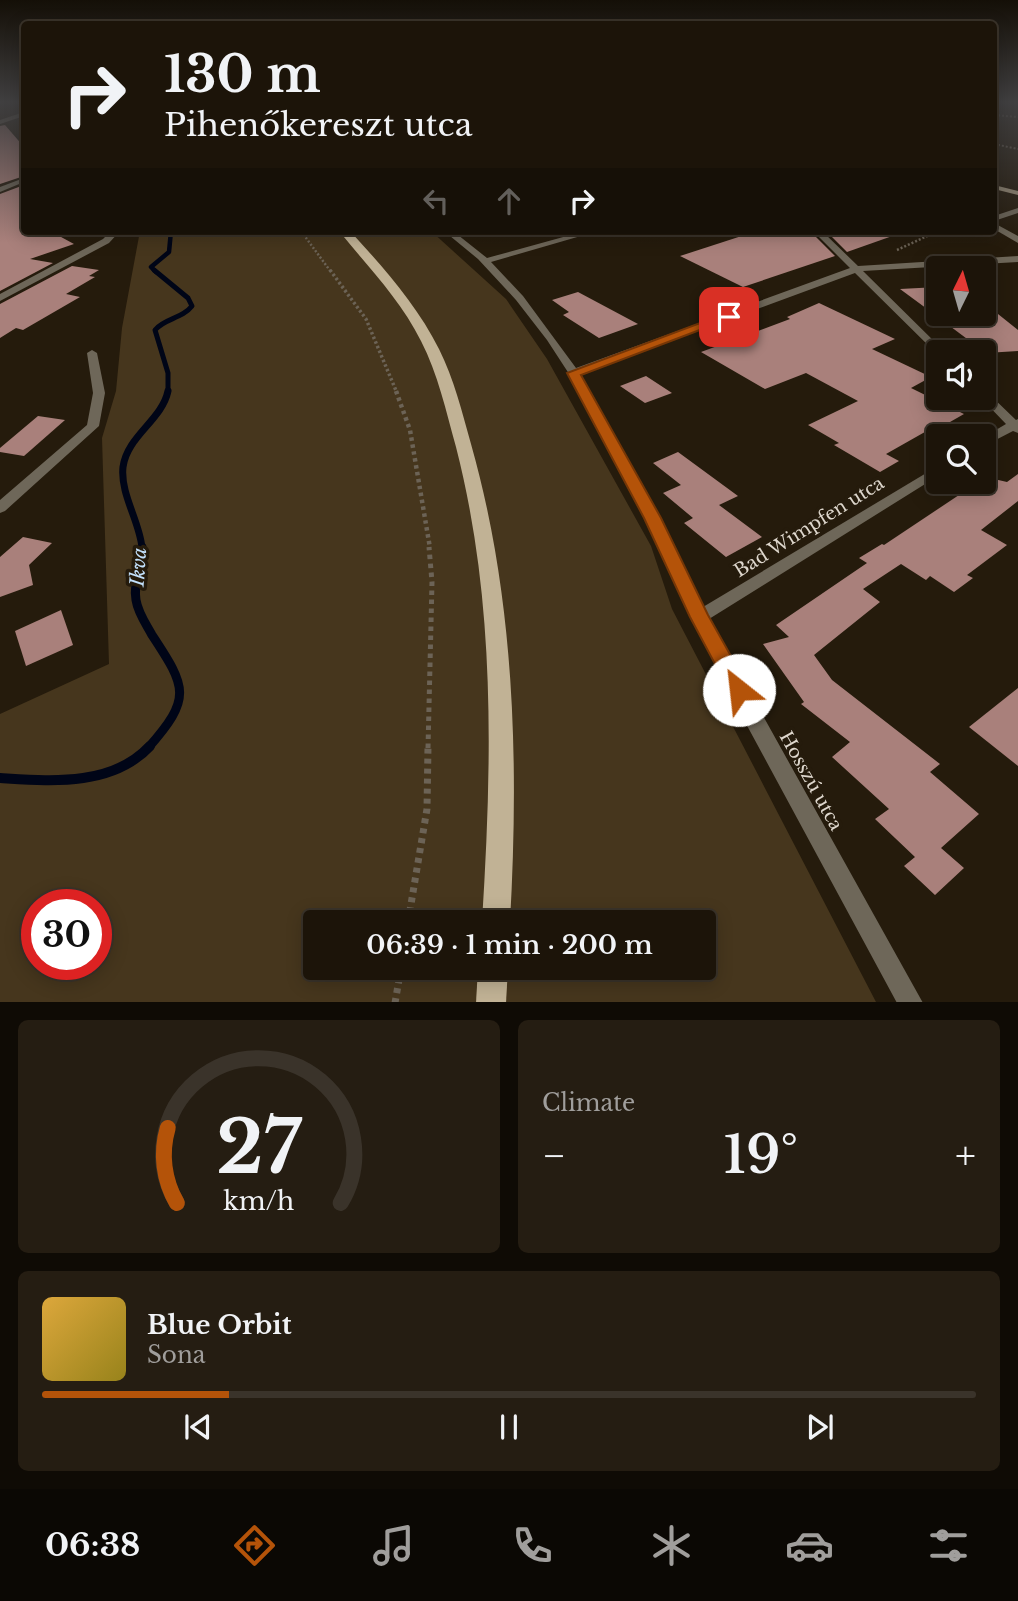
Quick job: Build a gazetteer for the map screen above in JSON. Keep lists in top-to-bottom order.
{
  "streets": {
    "street": ["Bad Wimpfen utca", "Hosszú utca"]
  },
  "crossings": [
    ["Bad Wimpfen utca", "Hosszú utca"]
  ],
  "water": ["Ikva"],
  "north": "top",
  "page": {
    "turn": ["130 m", "Pihenőkereszt utca"],
    "limit": "30",
    "trip": "06:39 · 1 min · 200 m",
    "tile": "Climate",
    "heat": ["−", "19°", "+"],
    "song": ["Blue Orbit", "Sona"],
    "tabs": "06:38",
    "gauge": ["27", "km/h"]
  }
}
